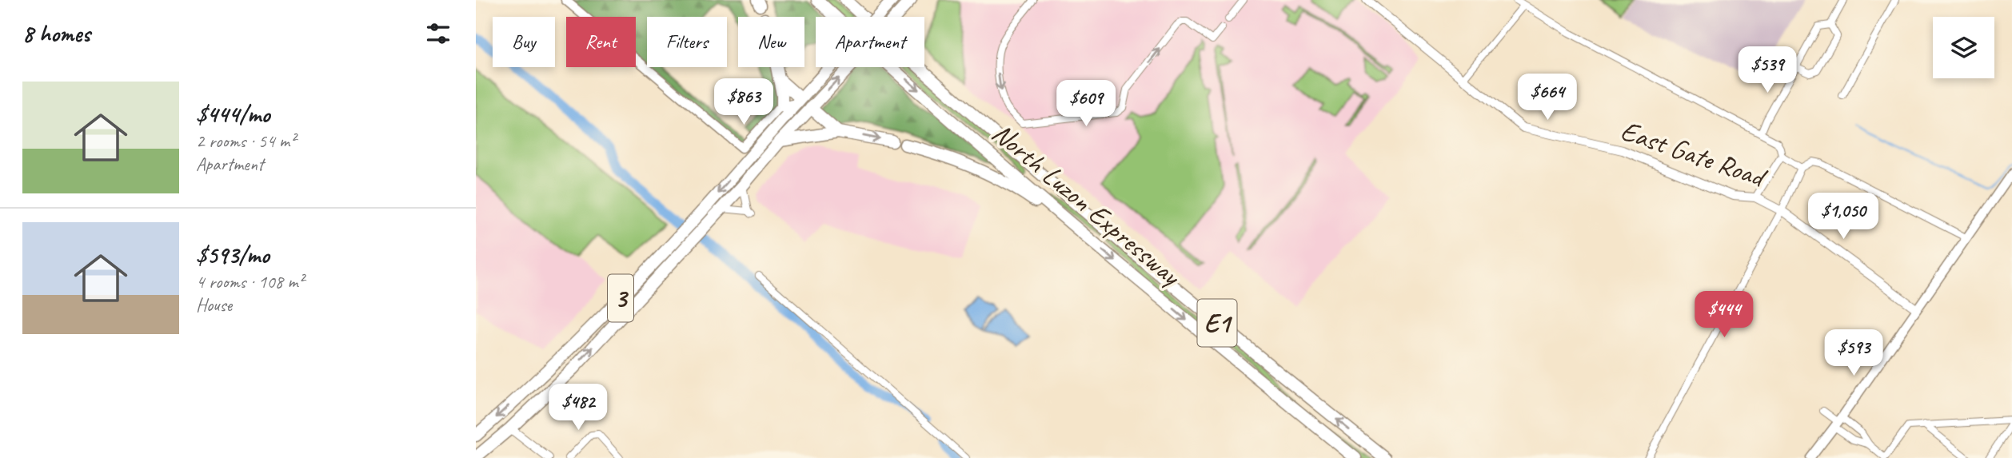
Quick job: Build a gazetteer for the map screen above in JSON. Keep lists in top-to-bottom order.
{
  "streets": {
    "highway": ["North Luzon Expressway", "3", "E1"],
    "street": ["East Gate Road"]
  },
  "page": {
    "heading": "8 homes",
    "chip": [
      "Buy",
      "Rent",
      "Filters",
      "New",
      "Apartment"
    ],
    "price": [
      "$539",
      "$664",
      "$863",
      "$609",
      "$1,050",
      "$444",
      "$593",
      "$482"
    ],
    "list": [
      {
        "name": "$444/mo",
        "note": "2 rooms · 54 m² · Apartment"
      },
      {
        "name": "$593/mo",
        "note": "4 rooms · 108 m² · House"
      }
    ]
  }
}
